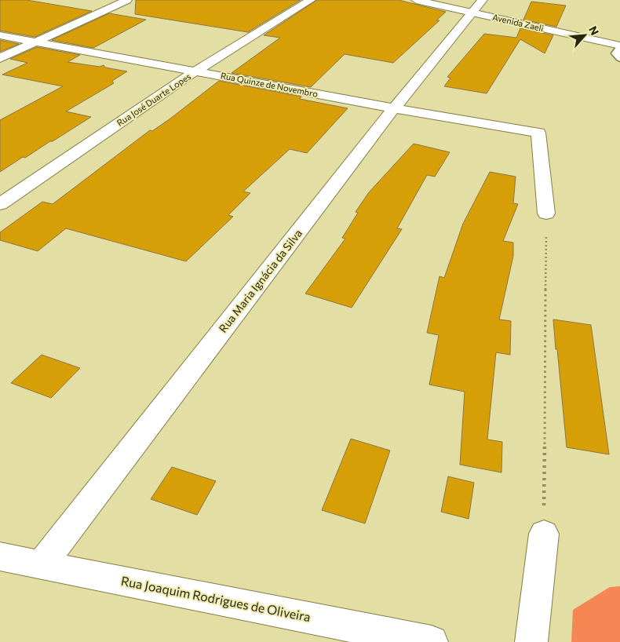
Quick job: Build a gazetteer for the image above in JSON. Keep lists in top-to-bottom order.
{
  "streets": {
    "street": [
      "Avenida Zaeli",
      "Rua Quinze de Novembro",
      "Rua José Duarte Lopes",
      "Rua Maria Ignácia da Silva",
      "Rua Joaquim Rodrigues de Oliveira"
    ]
  },
  "crossings": [
    ["Avenida Zaeli", "Rua Maria Ignácia da Silva"],
    ["Rua Quinze de Novembro", "Rua José Duarte Lopes"],
    ["Rua Quinze de Novembro", "Rua Maria Ignácia da Silva"],
    ["Rua Maria Ignácia da Silva", "Rua Joaquim Rodrigues de Oliveira"]
  ],
  "north": "top right"
}
